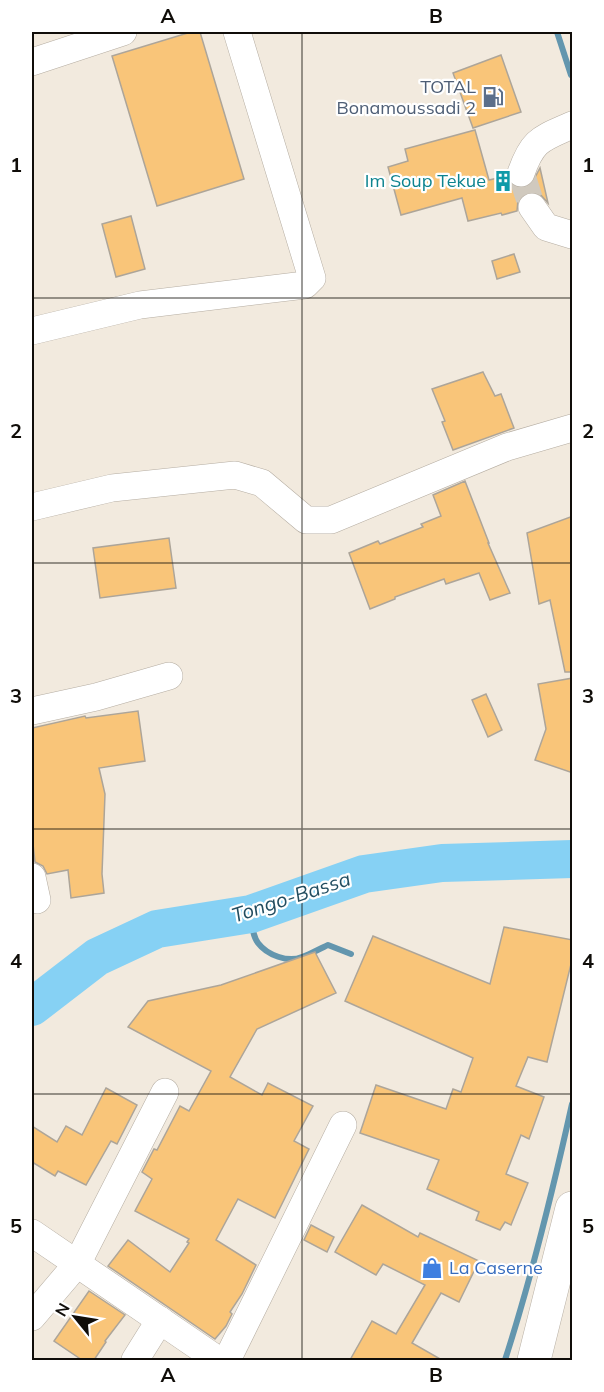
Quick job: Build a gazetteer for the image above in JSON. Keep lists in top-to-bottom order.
{
  "water": ["Tongo-Bassa"],
  "places": {
    "fuel station": ["TOTAL Bonamoussadi 2"],
    "building": ["Im Soup Tekue"],
    "shop": ["La Caserne"]
  },
  "north": "top left",
  "grid": {
    "columns": ["A", "B"],
    "rows": [
      "1",
      "2",
      "3",
      "4",
      "5"
    ]
  }
}
